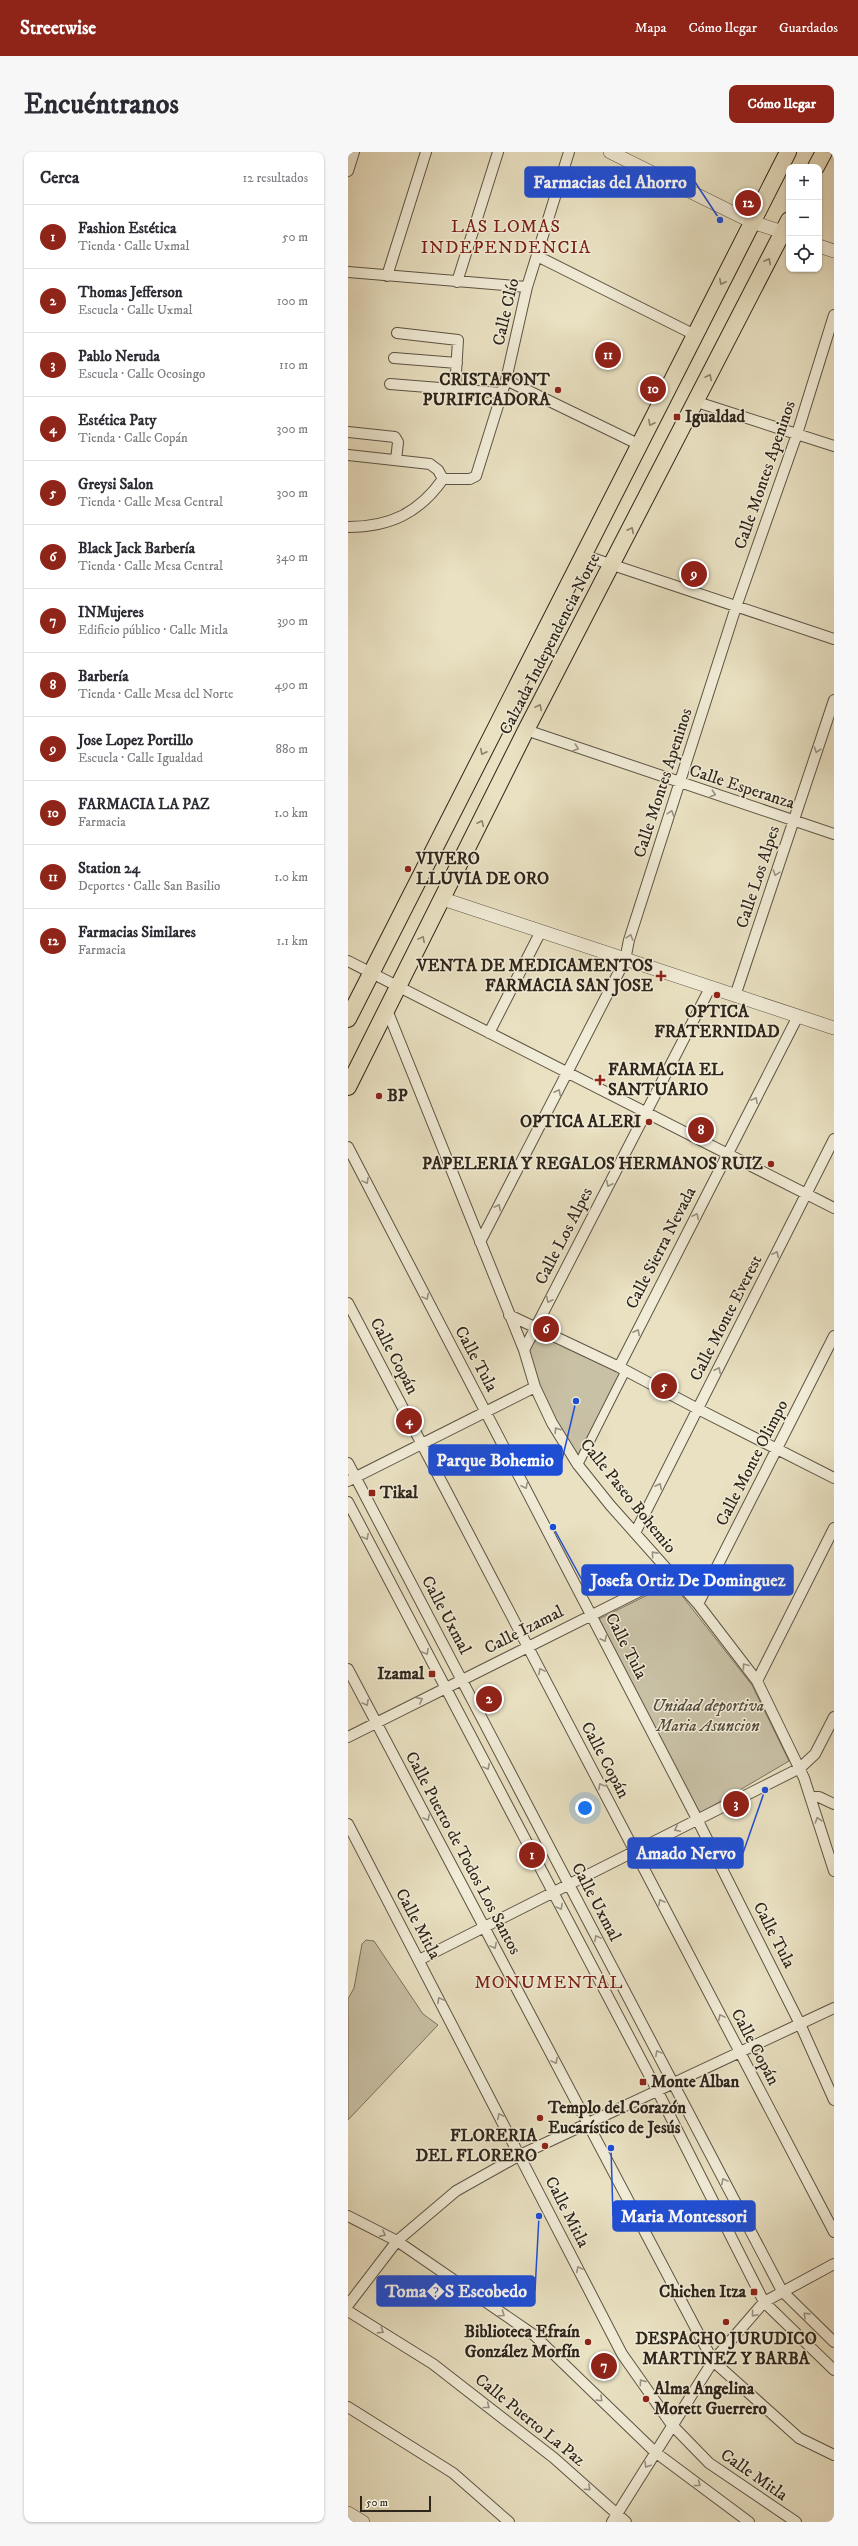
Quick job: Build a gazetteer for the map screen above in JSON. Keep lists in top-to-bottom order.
{
  "streets": {
    "main road": ["Calzada Independencia Norte"],
    "street": [
      "Calle Clío",
      "Calle Montes Apeninos",
      "Calle Esperanza",
      "Calle Los Alpes",
      "Calle Sierra Nevada",
      "Calle Monte Everest",
      "Calle Copán",
      "Calle Tula",
      "Calle Monte Olimpo",
      "Calle Paseo Bohemio",
      "Calle Uxmal",
      "Calle Izamal",
      "Calle Puerto de Todos Los Santos",
      "Calle Mitla",
      "Calle Puerto La Paz"
    ]
  },
  "crossings": [
    ["Calle Montes Apeninos", "Calle Esperanza"],
    ["Calle Montes Apeninos", "Calle Paseo Bohemio"],
    ["Calzada Independencia Norte", "Calle Esperanza"],
    ["Calzada Independencia Norte", "Calle Paseo Bohemio"],
    ["Calle Esperanza", "Calle Los Alpes"],
    ["Calle Los Alpes", "Calle Paseo Bohemio"],
    ["Calle Sierra Nevada", "Calle Paseo Bohemio"],
    ["Calle Monte Everest", "Calle Paseo Bohemio"],
    ["Calle Copán", "Calle Izamal"],
    ["Calle Tula", "Calle Izamal"],
    ["Calle Monte Olimpo", "Calle Paseo Bohemio"],
    ["Calle Paseo Bohemio", "Calle Izamal"],
    ["Calle Uxmal", "Calle Izamal"],
    ["Calle Izamal", "Calle Puerto de Todos Los Santos"]
  ],
  "one_way": [
    "Calle Montes Apeninos",
    "Calle Esperanza",
    "Calle Los Alpes",
    "Calle Sierra Nevada",
    "Calle Monte Everest",
    "Calle Copán",
    "Calle Tula",
    "Calle Puerto de Todos Los Santos"
  ],
  "districts": ["LAS LOMAS INDEPENDENCIA", "MONUMENTAL"],
  "parks": ["Unidad deportiva Maria Asuncion"],
  "places": {
    "other": [
      "Farmacias del Ahorro",
      "CRISTAFONT PURIFICADORA",
      "VIVERO LLUVIA DE ORO",
      "OPTICA FRATERNIDAD",
      "BP",
      "OPTICA ALERI",
      "PAPELERIA Y REGALOS HERMANOS RUIZ",
      "Parque Bohemio",
      "Josefa Ortiz De Dominguez",
      "Amado Nervo",
      "Templo del Corazón Eucarístico de Jesús",
      "FLORERIA DEL FLORERO",
      "Maria Montessori",
      "Toma�S Escobedo",
      "DESPACHO JURUDICO MARTINEZ Y BARBA",
      "Biblioteca Efraín González Morfín",
      "Alma Angelina Morett Guerrero"
    ],
    "transit": [
      "Igualdad",
      "Tikal",
      "Izamal",
      "Monte Alban",
      "Chichen Itza"
    ],
    "health": ["VENTA DE MEDICAMENTOS FARMACIA SAN JOSE", "FARMACIA EL SANTUARIO"]
  },
  "scale_bar": "50 m",
  "page": {
    "header": "Streetwise",
    "nav": ["Mapa", "Cómo llegar", "Guardados"],
    "buttons": "Cómo llegar",
    "title": "Encuéntranos",
    "heading": ["Cerca", "12 resultados"],
    "map_buttons": ["+", "−"],
    "pins": [
      "12",
      "11",
      "10",
      "9",
      "8",
      "6",
      "5",
      "4",
      "2",
      "3",
      "1",
      "7"
    ],
    "list": [
      {
        "mark": "1",
        "name": "Fashion Estética",
        "note": "Tienda · Calle Uxmal",
        "value": "50 m"
      },
      {
        "mark": "2",
        "name": "Thomas Jefferson",
        "note": "Escuela · Calle Uxmal",
        "value": "100 m"
      },
      {
        "mark": "3",
        "name": "Pablo Neruda",
        "note": "Escuela · Calle Ocosingo",
        "value": "110 m"
      },
      {
        "mark": "4",
        "name": "Estética Paty",
        "note": "Tienda · Calle Copán",
        "value": "300 m"
      },
      {
        "mark": "5",
        "name": "Greysi Salon",
        "note": "Tienda · Calle Mesa Central",
        "value": "300 m"
      },
      {
        "mark": "6",
        "name": "Black Jack Barbería",
        "note": "Tienda · Calle Mesa Central",
        "value": "340 m"
      },
      {
        "mark": "7",
        "name": "INMujeres",
        "note": "Edificio público · Calle Mitla",
        "value": "390 m"
      },
      {
        "mark": "8",
        "name": "Barbería",
        "note": "Tienda · Calle Mesa del Norte",
        "value": "490 m"
      },
      {
        "mark": "9",
        "name": "Jose Lopez Portillo",
        "note": "Escuela · Calle Igualdad",
        "value": "880 m"
      },
      {
        "mark": "10",
        "name": "FARMACIA LA PAZ",
        "note": "Farmacia",
        "value": "1.0 km"
      },
      {
        "mark": "11",
        "name": "Station 24",
        "note": "Deportes · Calle San Basilio",
        "value": "1.0 km"
      },
      {
        "mark": "12",
        "name": "Farmacias Similares",
        "note": "Farmacia",
        "value": "1.1 km"
      }
    ],
    "scale": "50 m"
  }
}
